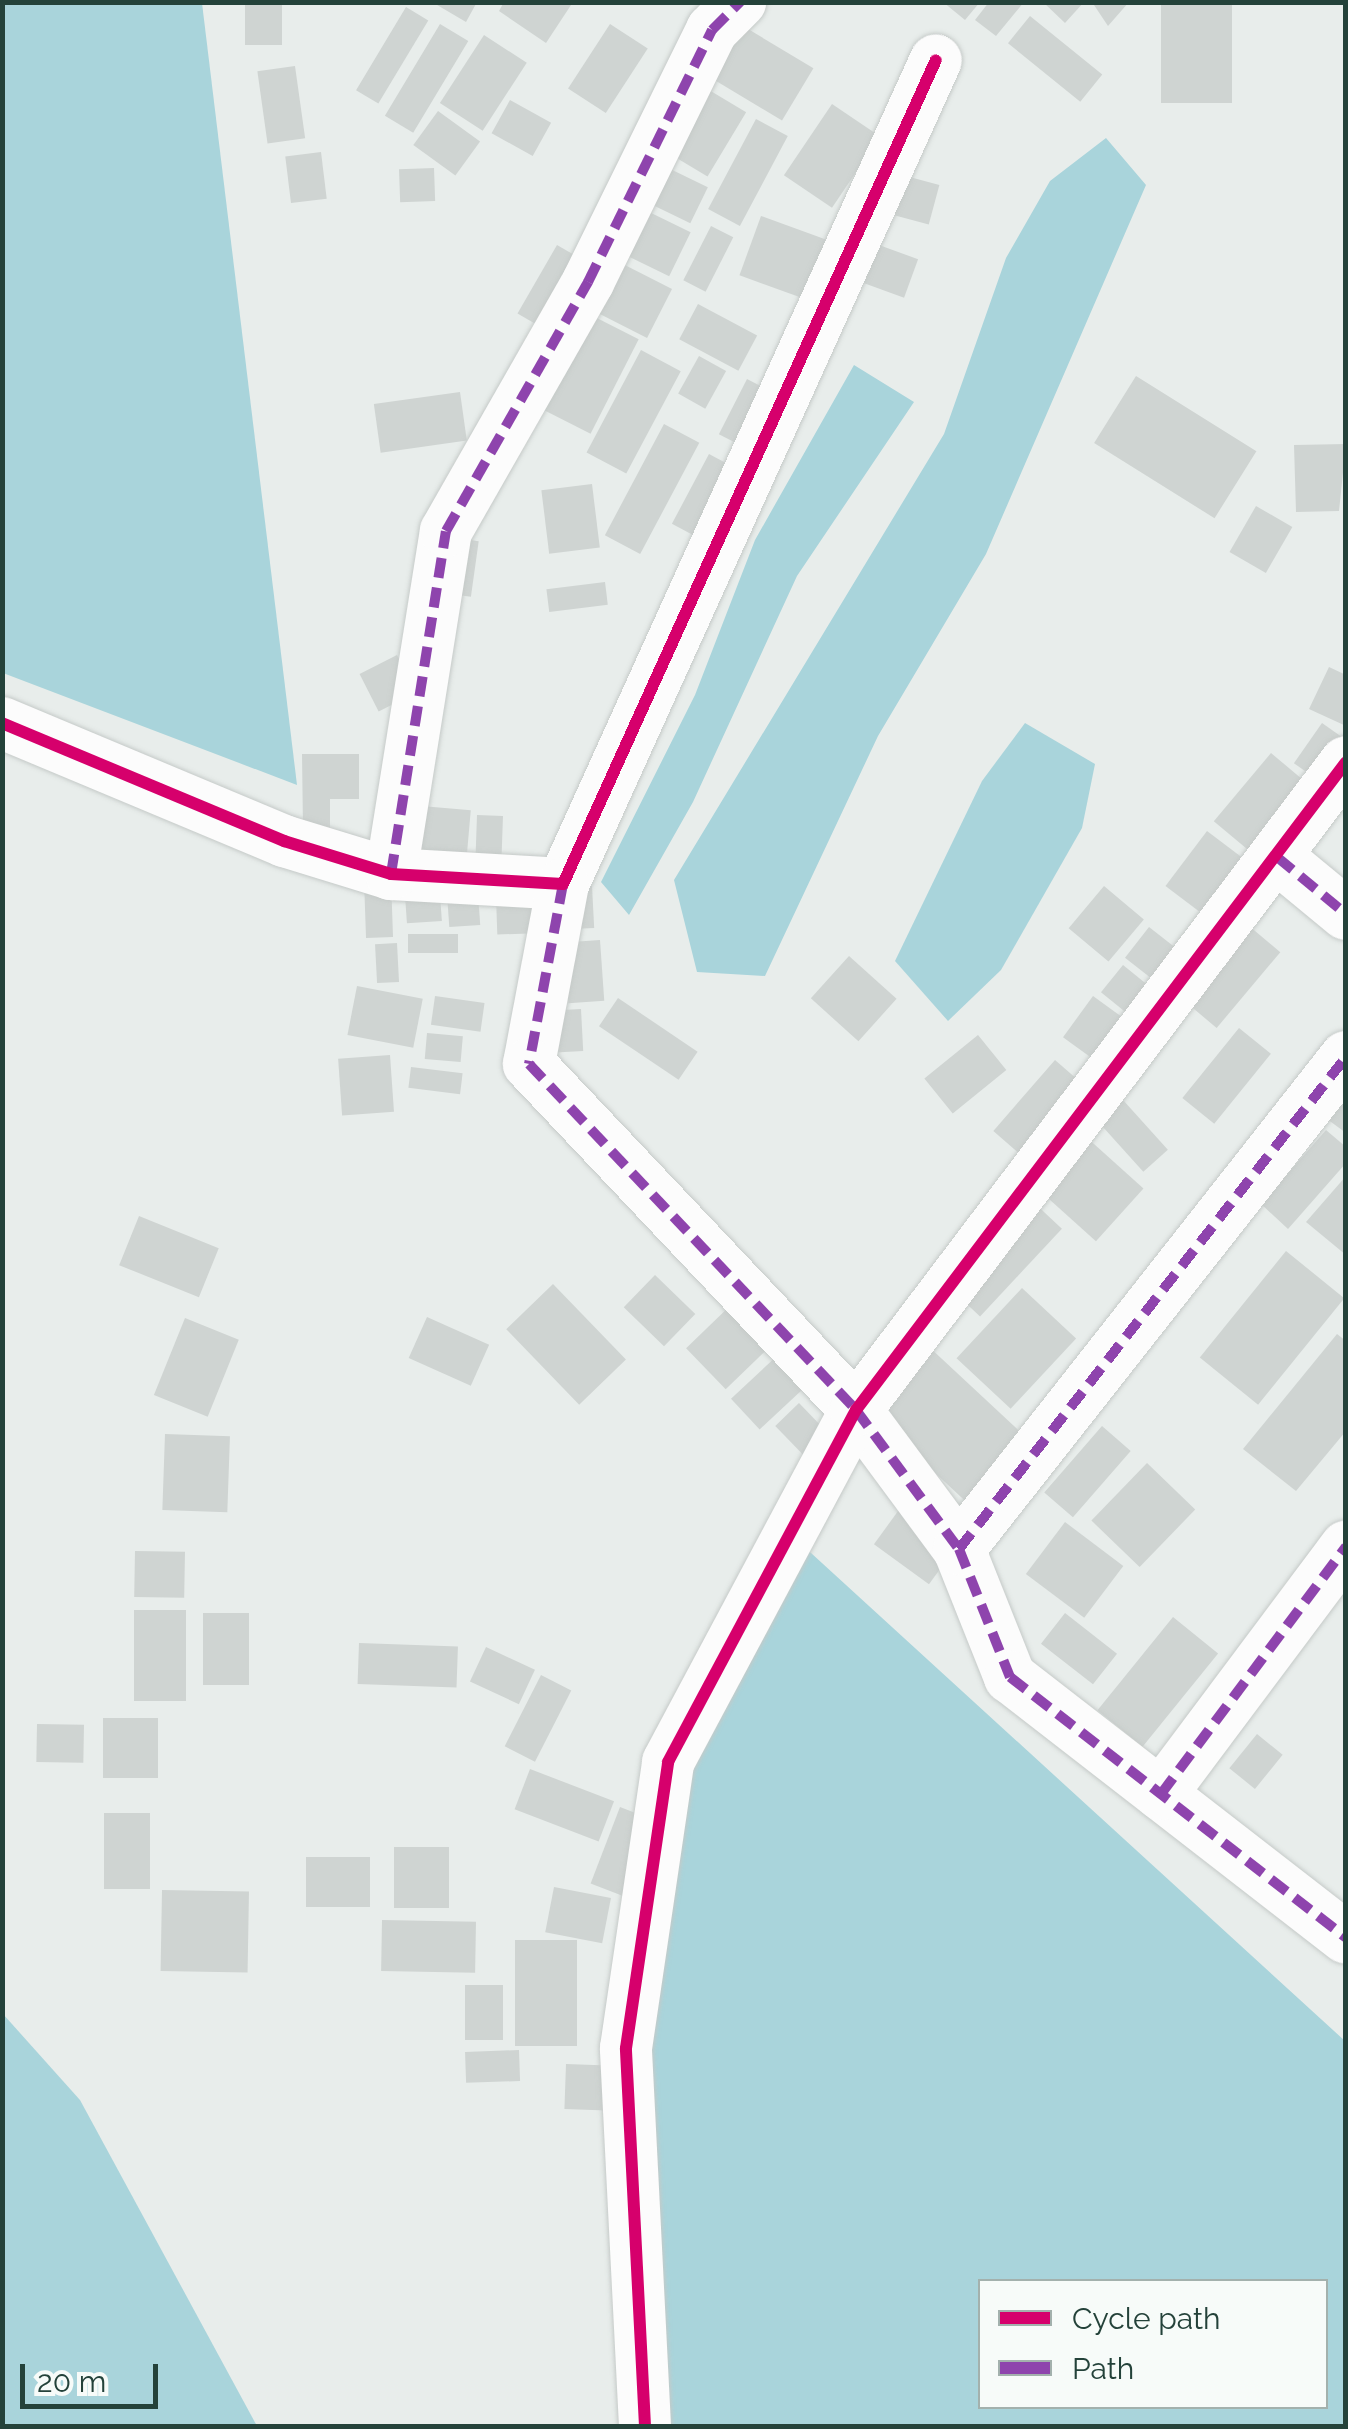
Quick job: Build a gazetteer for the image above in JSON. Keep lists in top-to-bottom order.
{
  "legend": ["Cycle path", "Path"],
  "scale_bar": "20 m"
}
